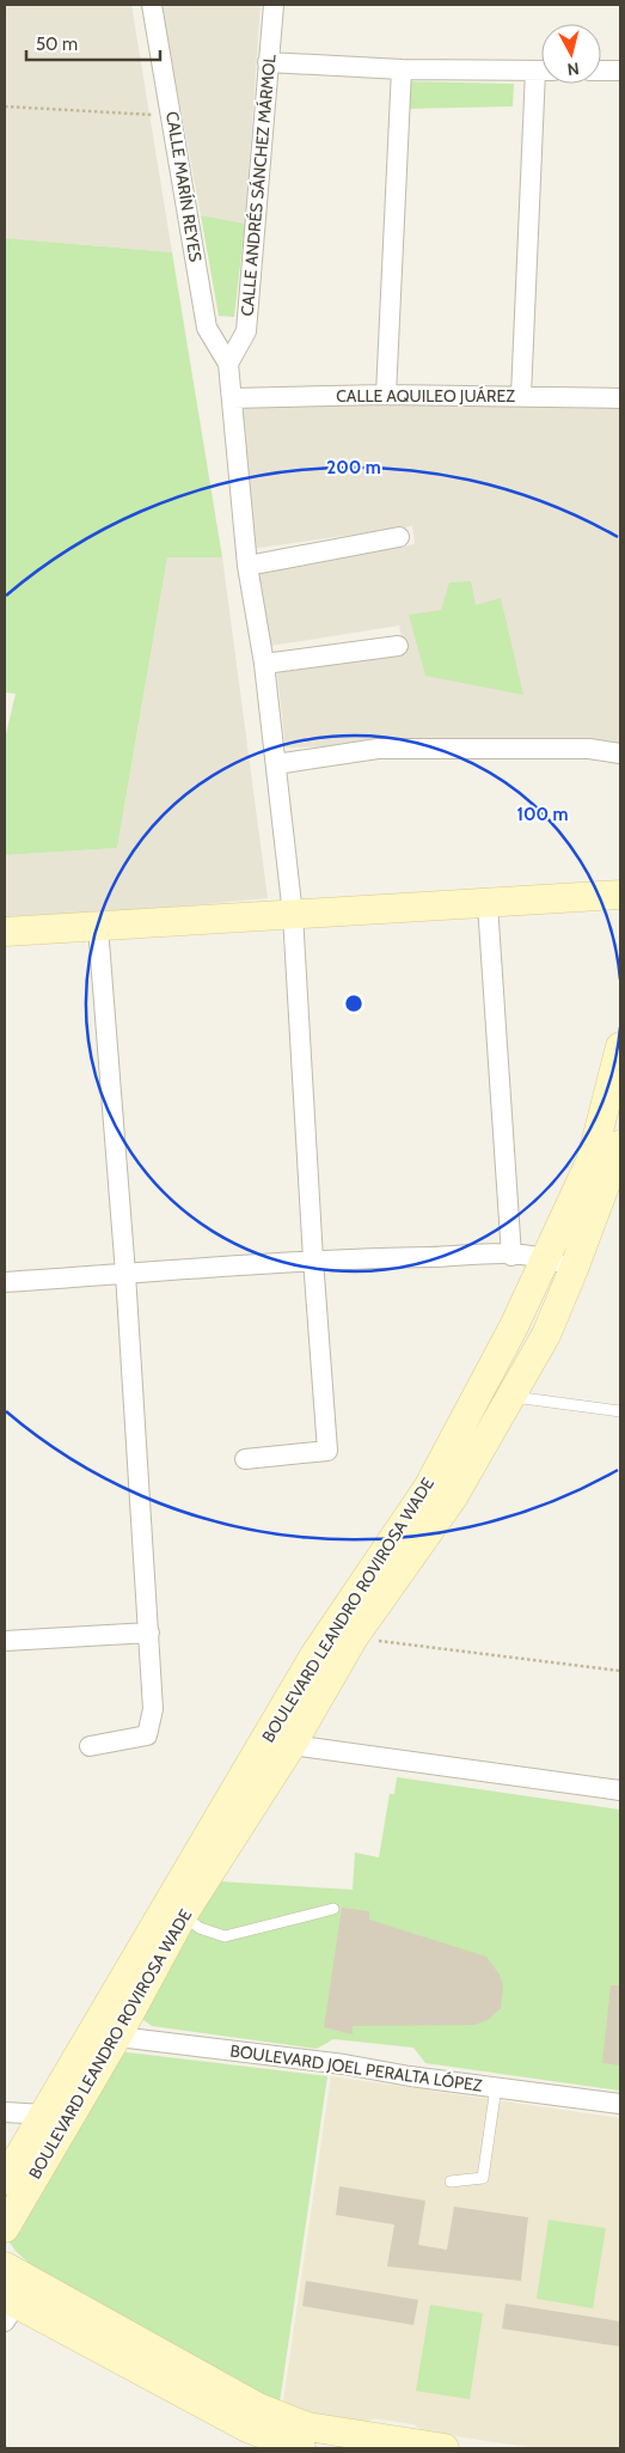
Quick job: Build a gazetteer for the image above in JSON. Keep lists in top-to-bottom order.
{
  "streets": {
    "main road": ["BOULEVARD LEANDRO ROVIROSA WADE"],
    "street": [
      "CALLE ANDRÉS SÁNCHEZ MÁRMOL",
      "CALLE MARÍN REYES",
      "CALLE AQUILEO JUÁREZ",
      "BOULEVARD JOEL PERALTA LÓPEZ"
    ]
  },
  "crossings": [
    ["CALLE ANDRÉS SÁNCHEZ MÁRMOL", "CALLE MARÍN REYES"],
    ["BOULEVARD LEANDRO ROVIROSA WADE", "BOULEVARD JOEL PERALTA LÓPEZ"]
  ],
  "scale_bar": "50 m",
  "north": "bottom",
  "rings": ["200 m", "100 m"]
}
